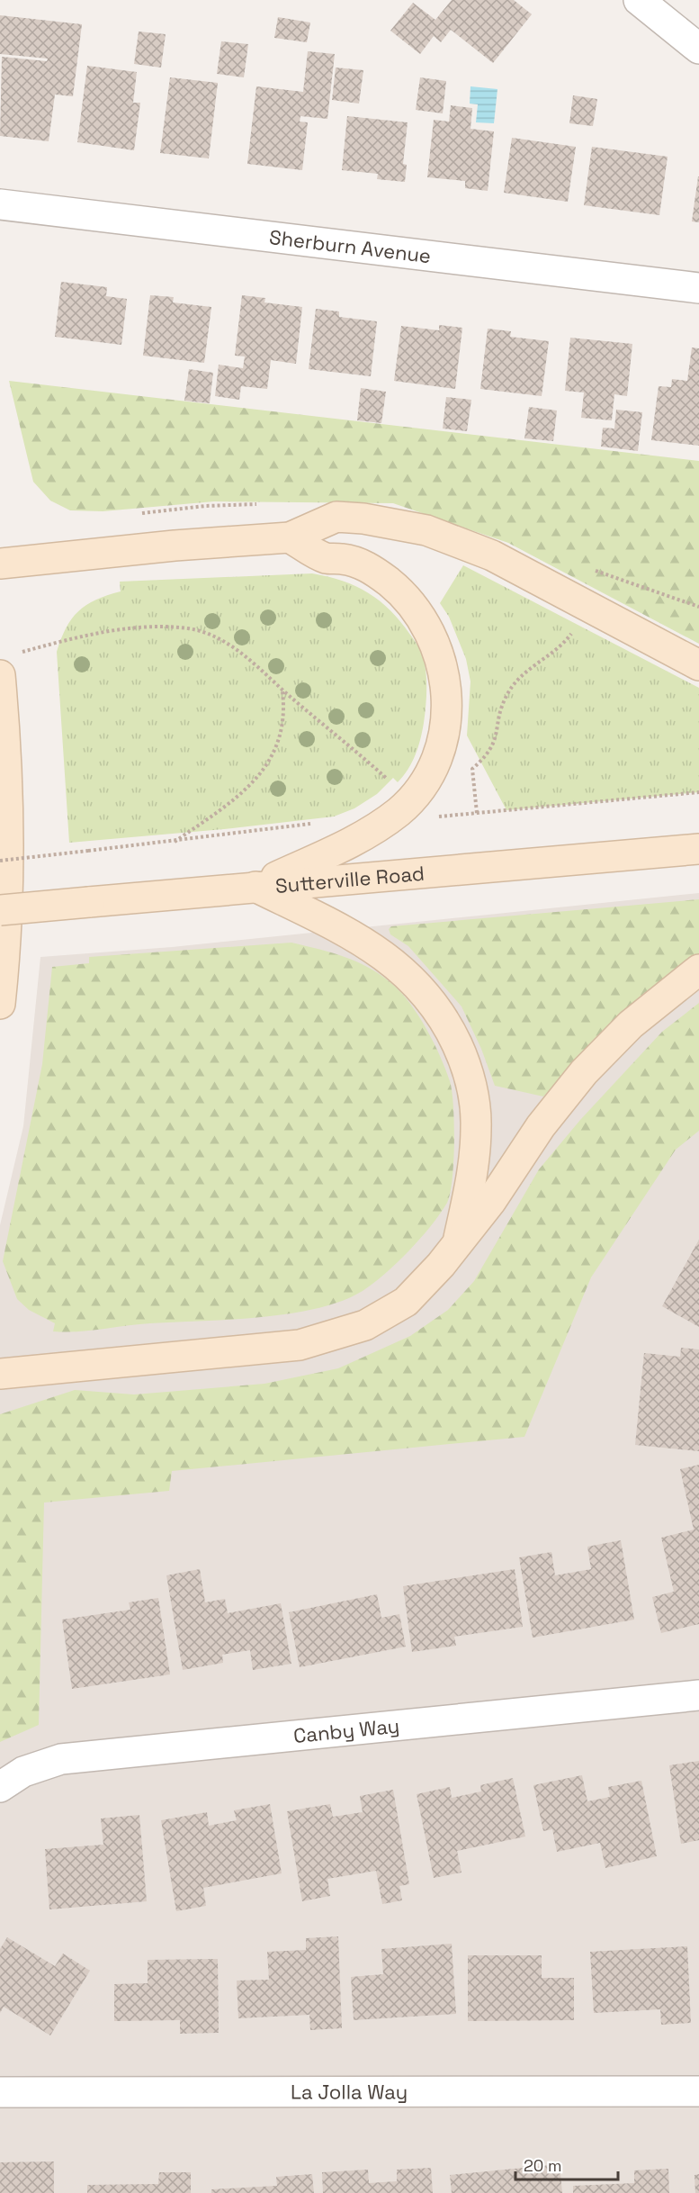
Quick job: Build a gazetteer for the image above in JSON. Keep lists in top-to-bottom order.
{
  "streets": {
    "main road": ["Sutterville Road"],
    "street": ["Sherburn Avenue", "Canby Way", "La Jolla Way"]
  },
  "scale_bar": "20 m"
}
